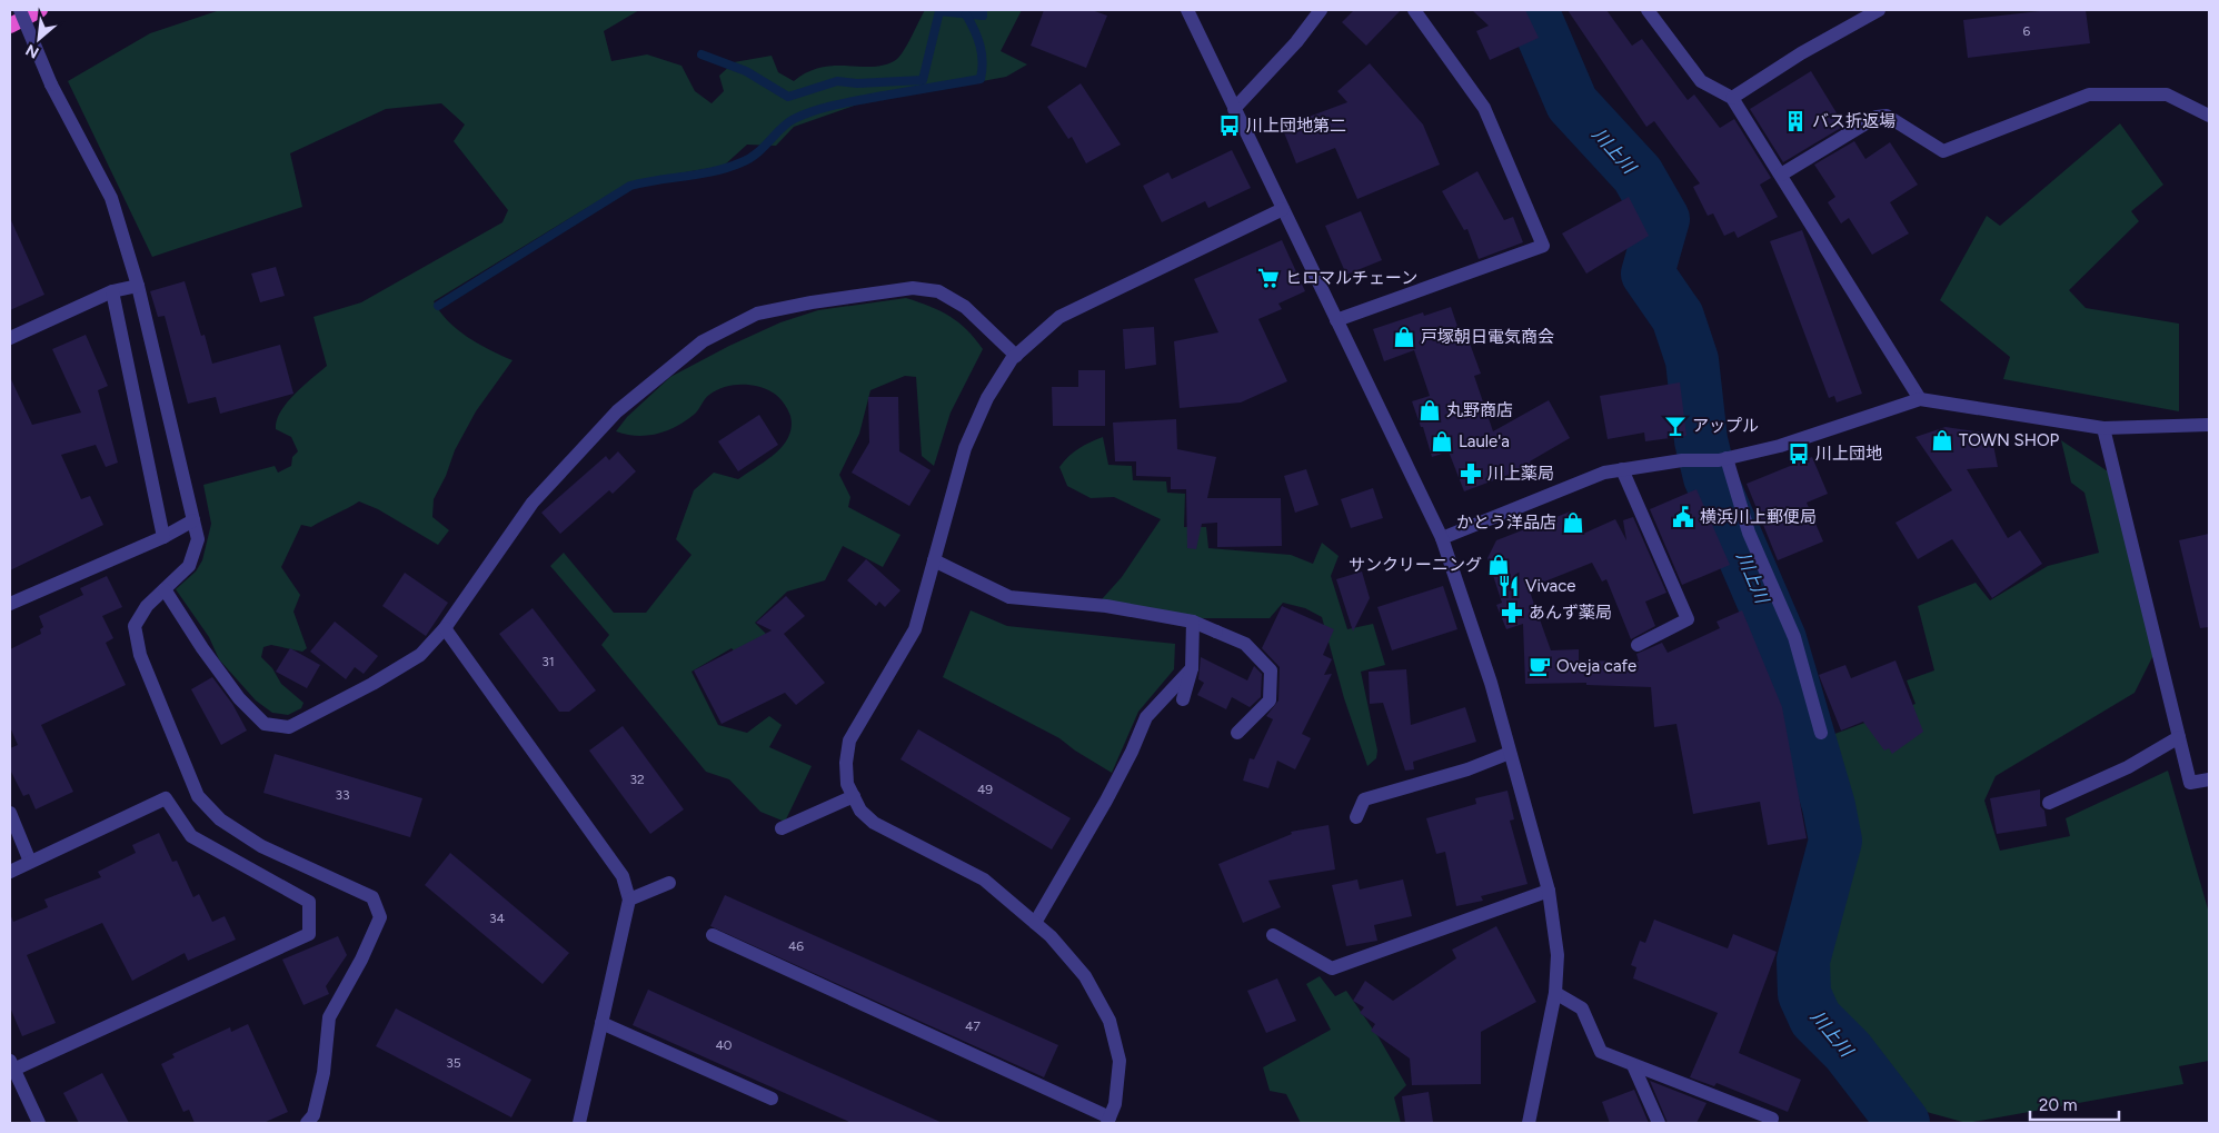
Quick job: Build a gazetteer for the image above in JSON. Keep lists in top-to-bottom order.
{
  "water": ["川上川"],
  "places": {
    "building": ["バス折返場"],
    "bus stop": ["川上団地第二", "川上団地"],
    "supermarket": ["ヒロマルチェーン"],
    "shop": [
      "戸塚朝日電気商会",
      "丸野商店",
      "TOWN SHOP",
      "Laule'a",
      "かとう洋品店",
      "サンクリーニング"
    ],
    "bar": ["アップル"],
    "pharmacy": ["川上薬局", "あんず薬局"],
    "public building": ["横浜川上郵便局"],
    "restaurant": ["Vivace"],
    "cafe": ["Oveja cafe"]
  },
  "house_numbers": [
    "6",
    "31",
    "32",
    "49",
    "33",
    "34",
    "46",
    "47",
    "40",
    "35"
  ],
  "scale_bar": "20 m",
  "north": "bottom left"
}
